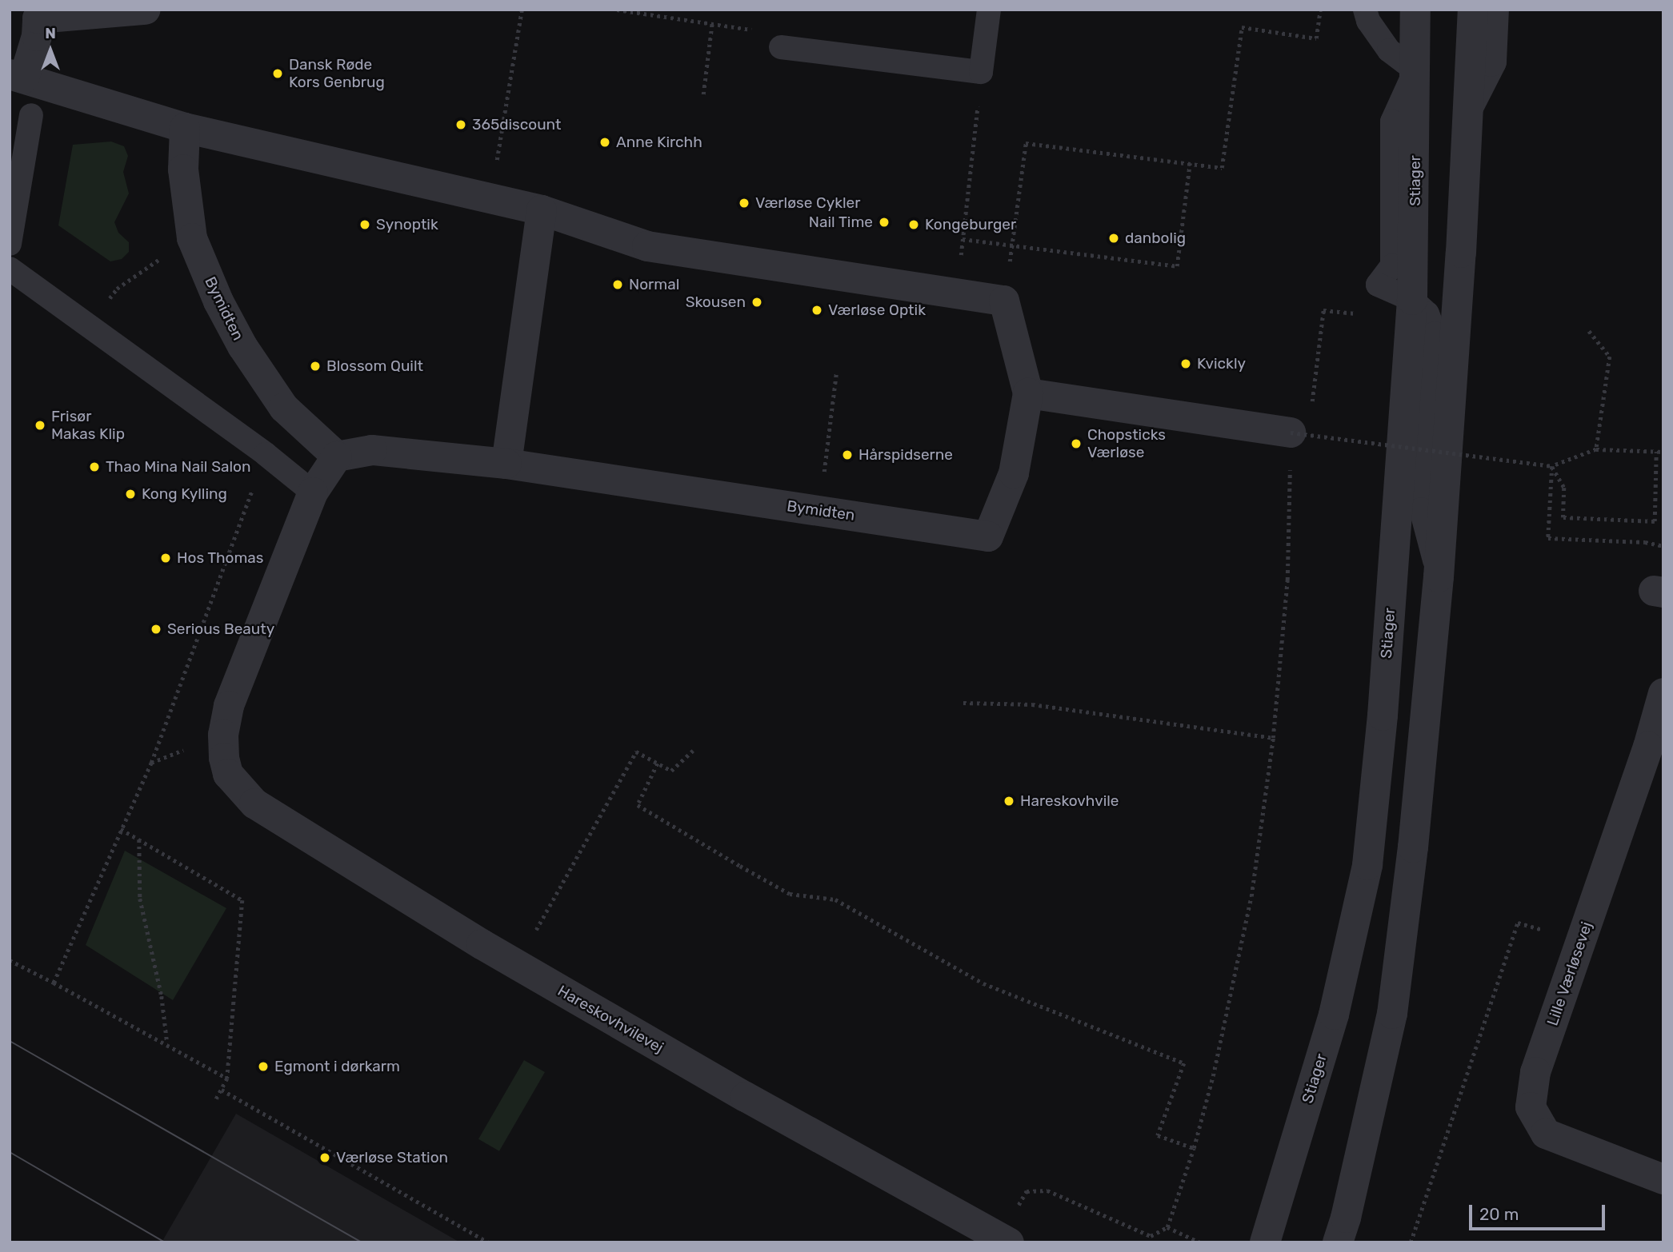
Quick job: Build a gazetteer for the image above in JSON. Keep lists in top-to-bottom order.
{
  "streets": {
    "street": [
      "Stiager",
      "Bymidten",
      "Lille Værløsevej",
      "Hareskovhvilevej"
    ]
  },
  "places": [
    "Dansk Røde Kors Genbrug",
    "365discount",
    "Anne Kirchh",
    "Værløse Cykler",
    "Nail Time",
    "Synoptik",
    "Kongeburger",
    "danbolig",
    "Normal",
    "Skousen",
    "Værløse Optik",
    "Kvickly",
    "Blossom Quilt",
    "Frisør Makas Klip",
    "Chopsticks Værløse",
    "Hårspidserne",
    "Thao Mina Nail Salon",
    "Kong Kylling",
    "Hos Thomas",
    "Serious Beauty",
    "Hareskovhvile",
    "Egmont i dørkarm",
    "Værløse Station"
  ],
  "scale_bar": "20 m",
  "north": "top"
}
